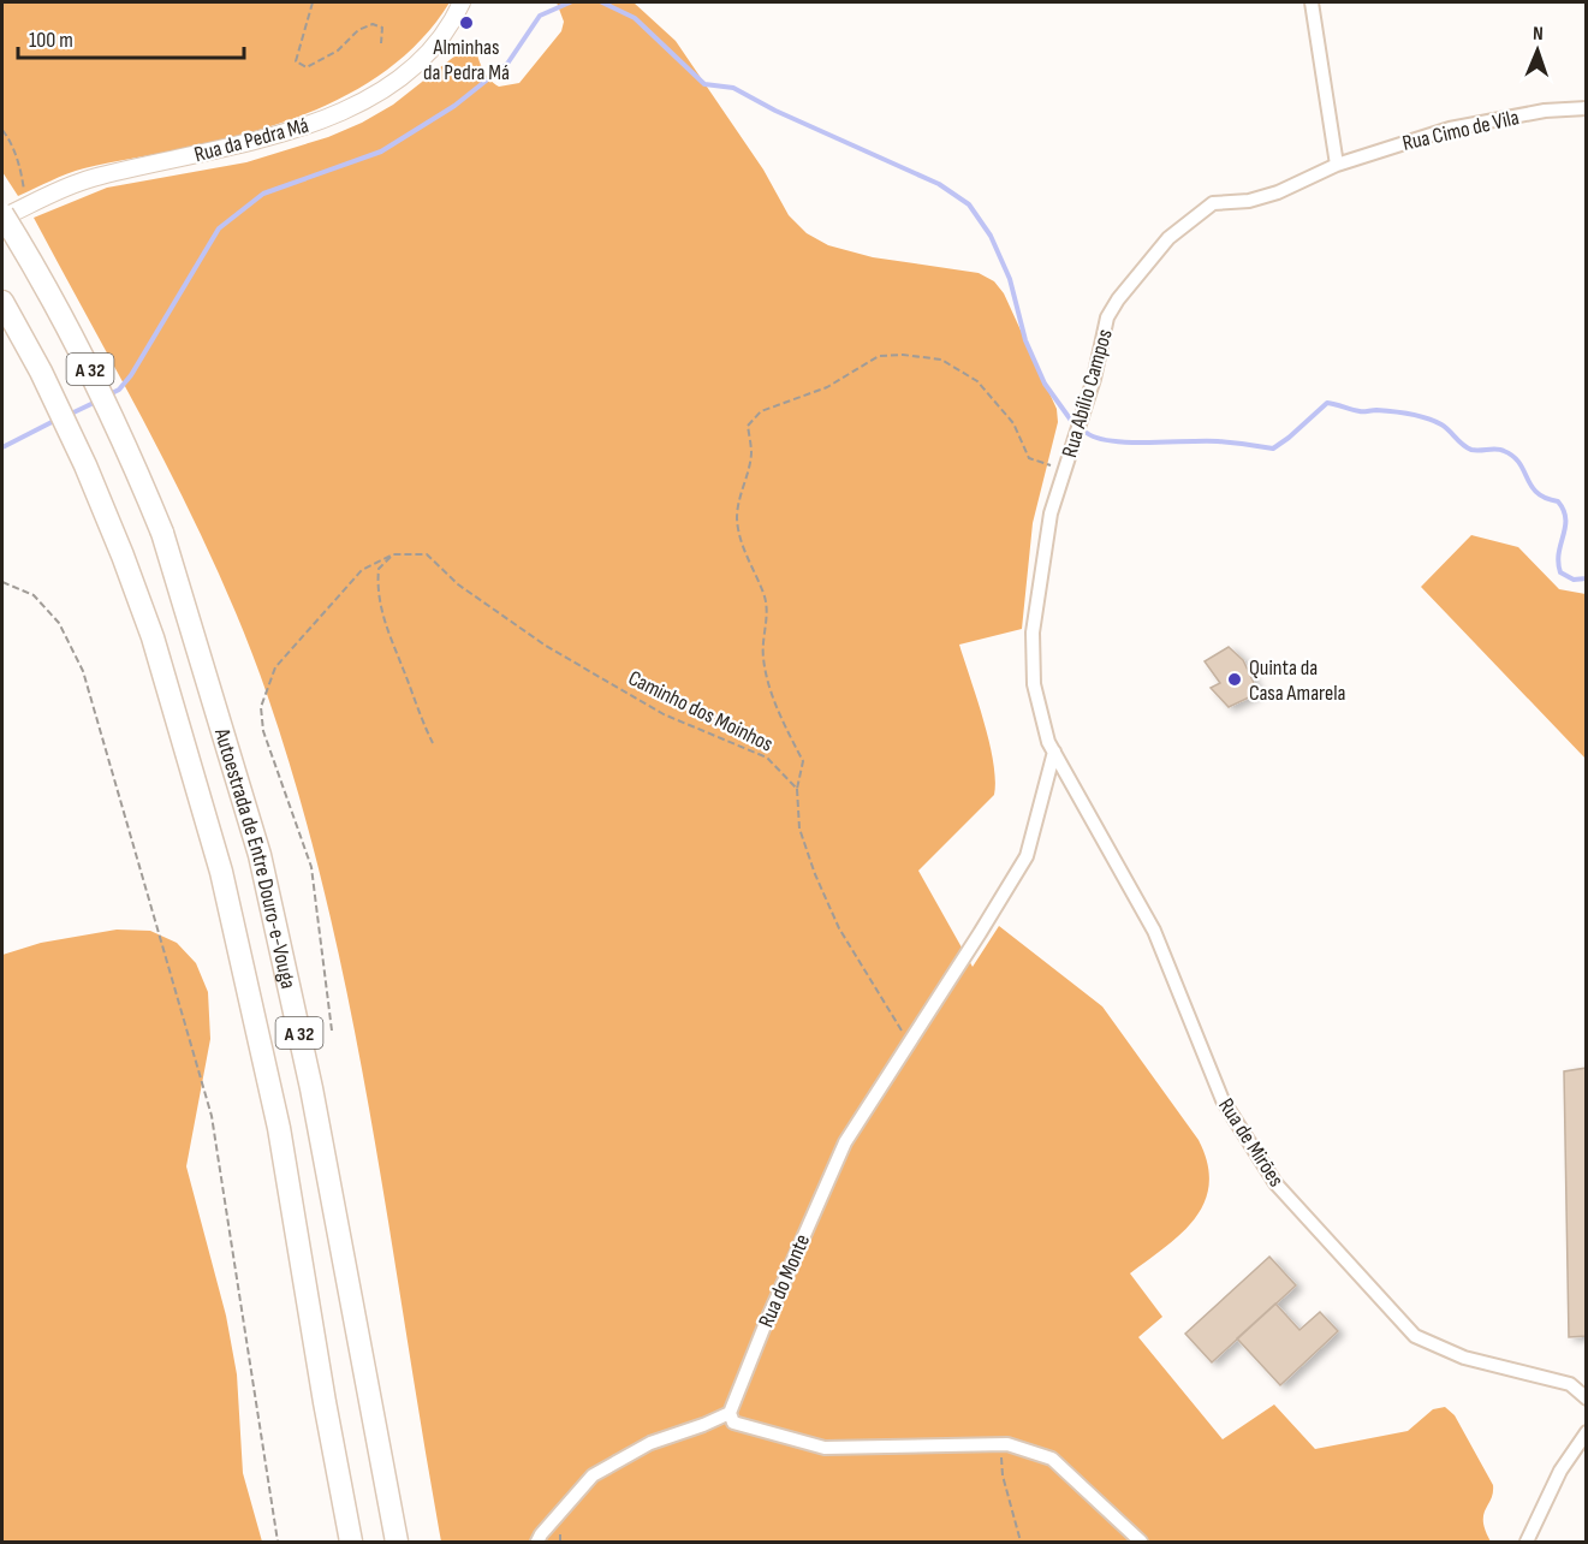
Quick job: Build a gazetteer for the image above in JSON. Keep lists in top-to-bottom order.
{
  "streets": {
    "highway": ["A 32", "Autoestrada de Entre Douro-e-Vouga"],
    "main road": ["Rua da Pedra Má"],
    "street": [
      "Rua Cimo de Vila",
      "Rua Abílio Campos",
      "Rua de Mirões",
      "Rua do Monte"
    ],
    "path": ["Caminho dos Moinhos"]
  },
  "crossings": [
    ["Rua Cimo de Vila", "Rua Abílio Campos"],
    ["Rua da Pedra Má", "Autoestrada de Entre Douro-e-Vouga"],
    ["Rua Abílio Campos", "Caminho dos Moinhos"],
    ["Rua Abílio Campos", "Rua de Mirões"],
    ["Rua Abílio Campos", "Rua do Monte"],
    ["Rua de Mirões", "Rua do Monte"]
  ],
  "places": ["Alminhas da Pedra Má", "Quinta da Casa Amarela"],
  "scale_bar": "100 m",
  "north": "top"
}
